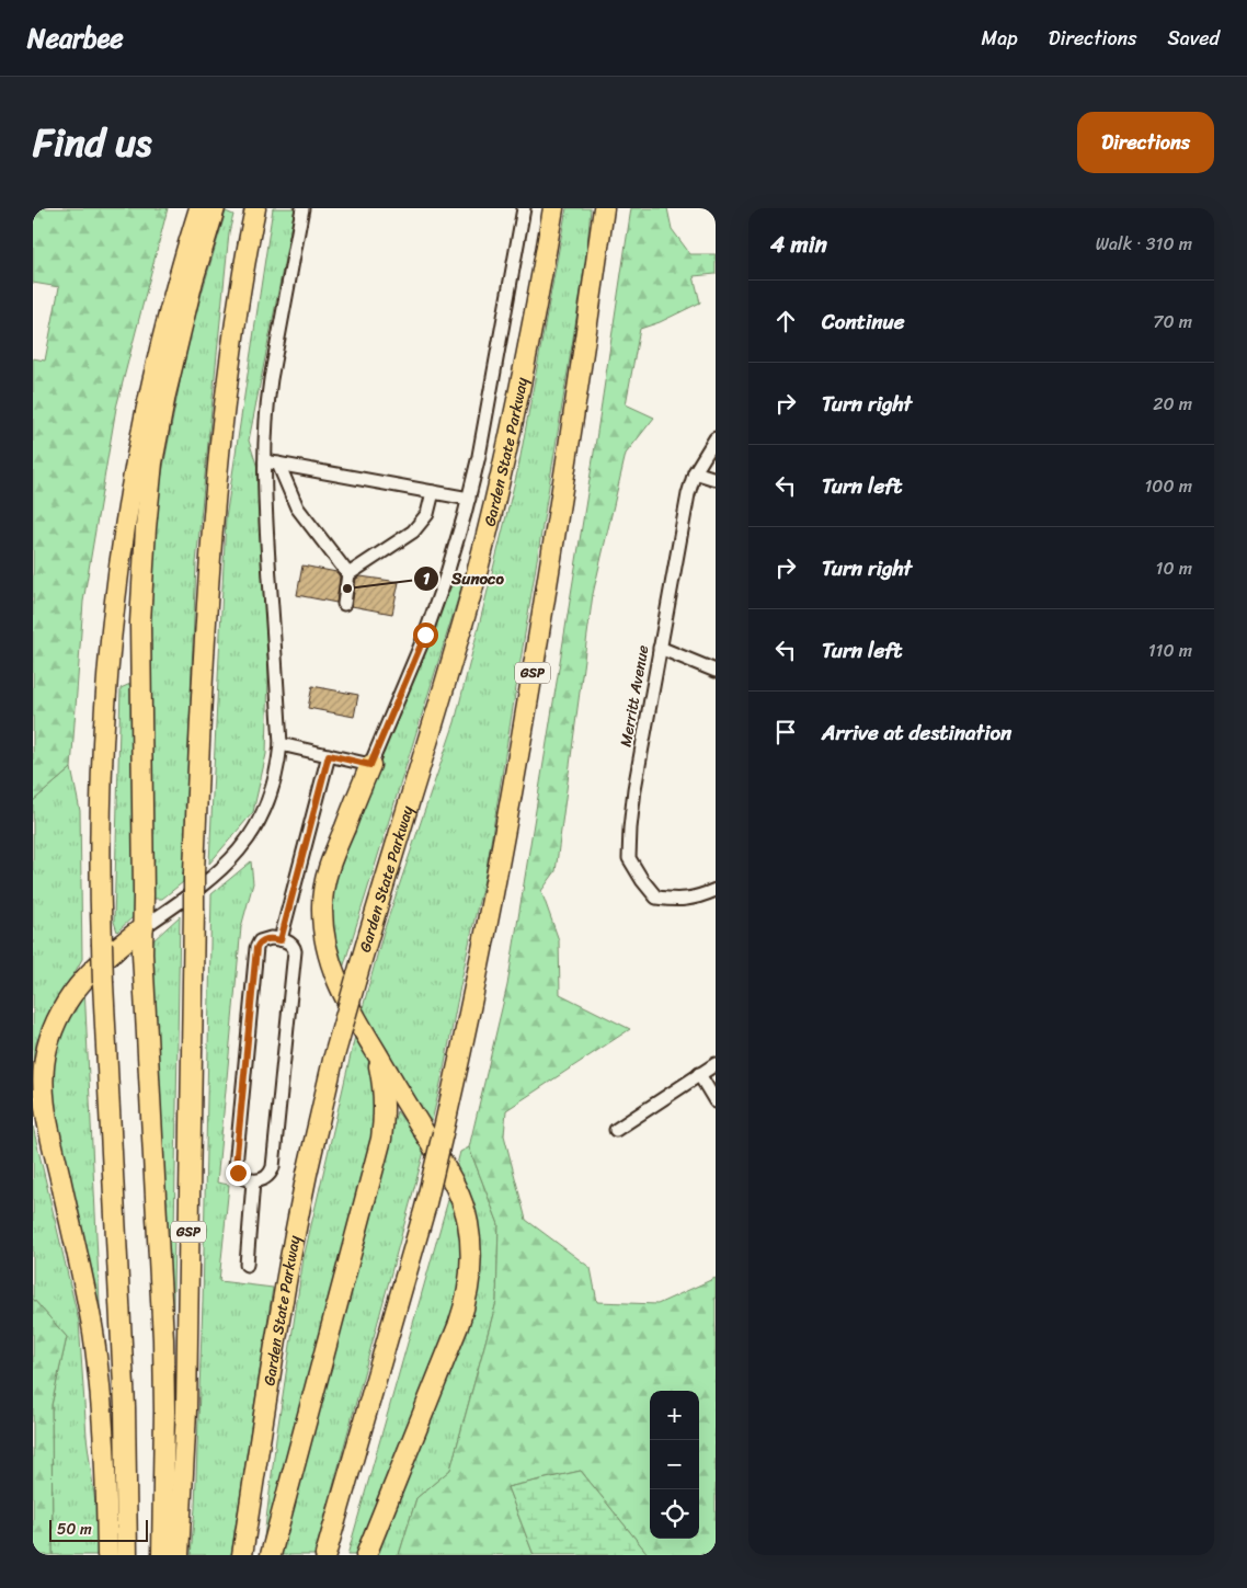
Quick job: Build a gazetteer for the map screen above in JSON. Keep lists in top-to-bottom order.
{
  "streets": {
    "highway": ["Garden State Parkway", "GSP"],
    "street": ["Merritt Avenue"]
  },
  "places": ["Sunoco"],
  "scale_bar": "50 m",
  "page": {
    "header": "Nearbee",
    "nav": ["Map", "Directions", "Saved"],
    "title": "Find us",
    "buttons": "Directions",
    "heading": ["4 min", "Walk · 310 m"],
    "list": [
      ["Continue", "70 m"],
      ["Turn right", "20 m"],
      ["Turn left", "100 m"],
      ["Turn right", "10 m"],
      ["Turn left", "110 m"],
      "Arrive at destination"
    ],
    "map_buttons": ["+", "−"],
    "scale": "50 m"
  }
}
